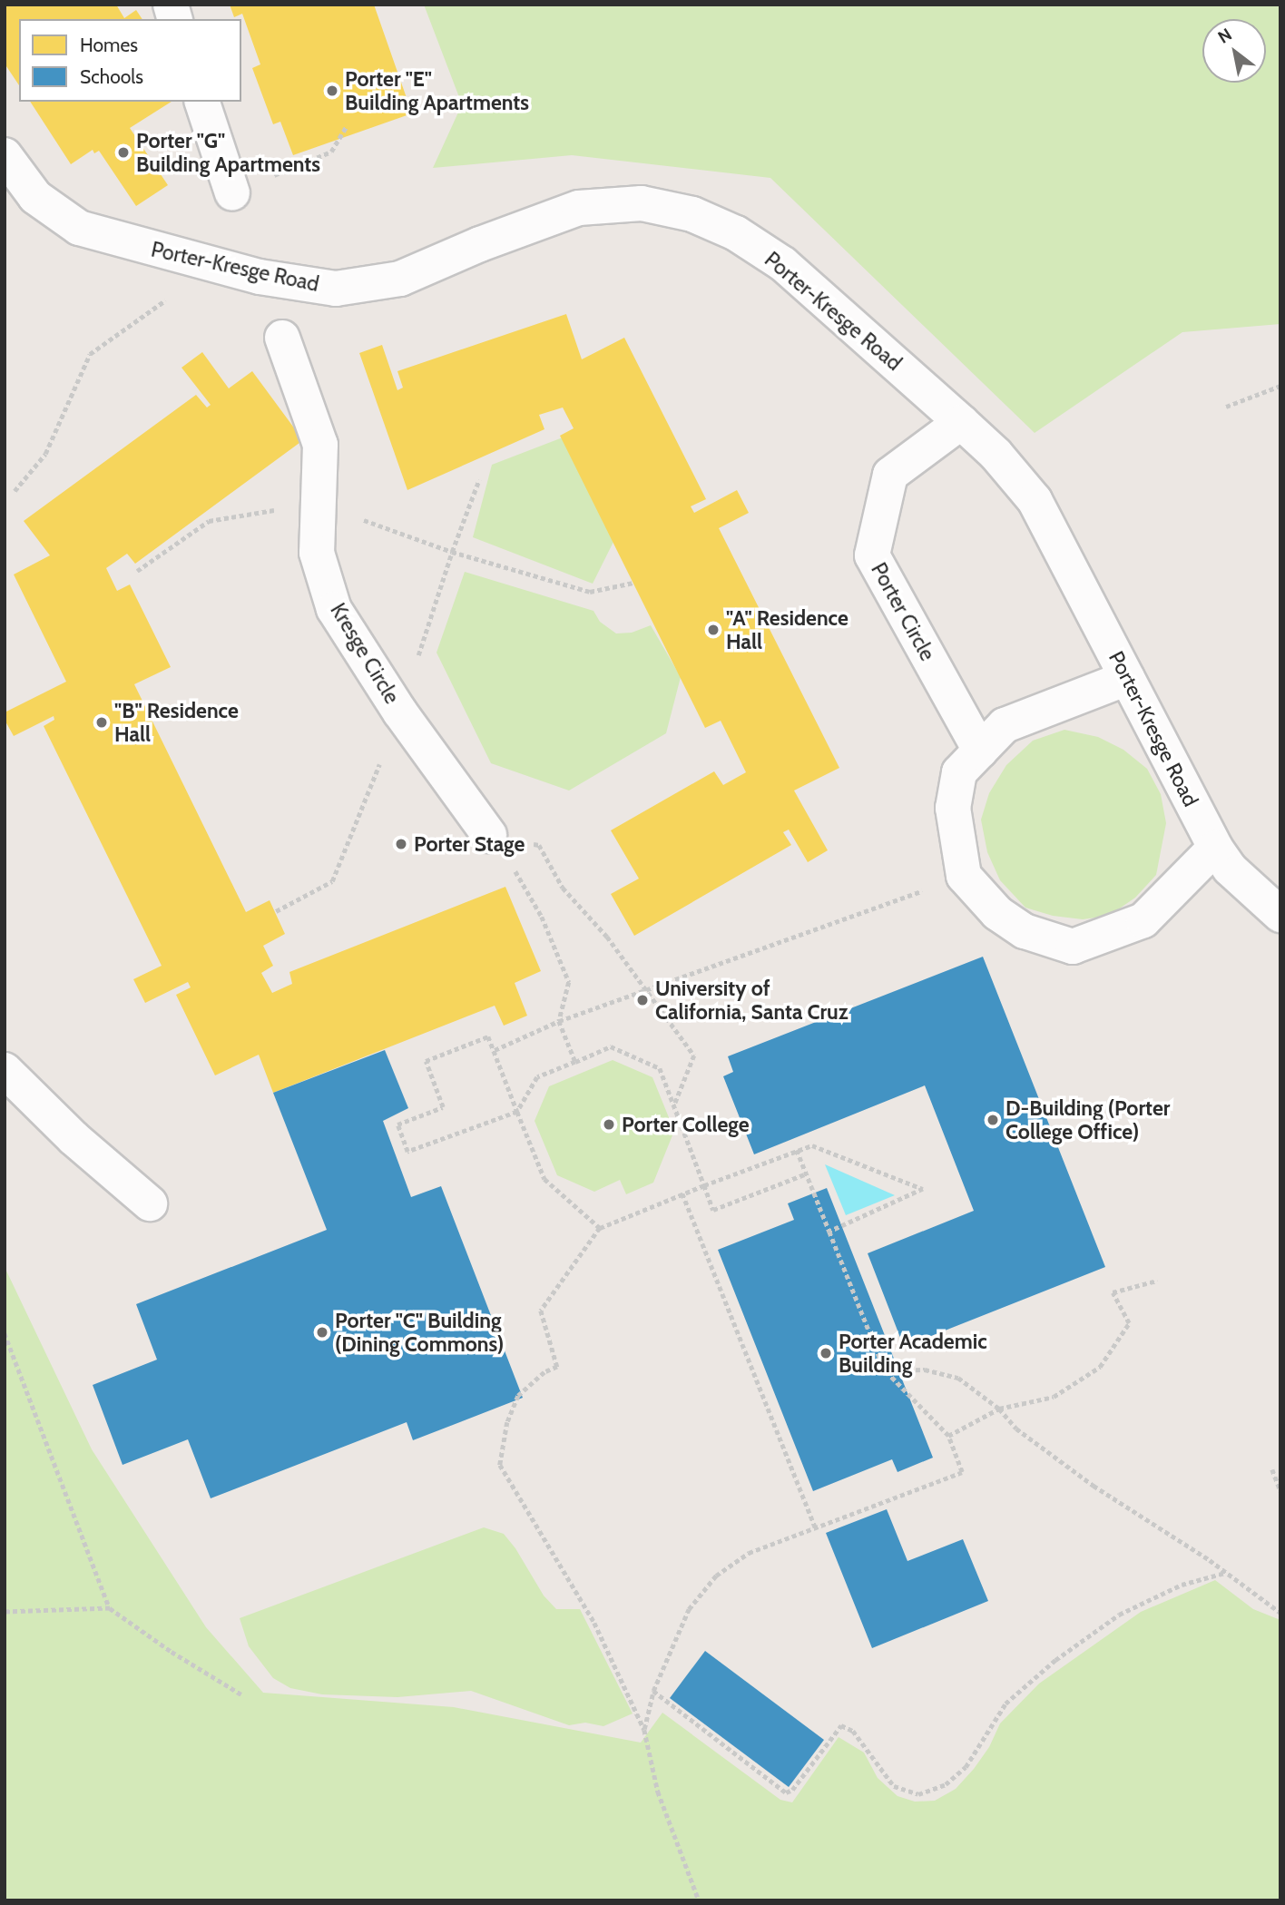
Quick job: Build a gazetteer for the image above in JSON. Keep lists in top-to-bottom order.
{
  "streets": {
    "street": ["Porter-Kresge Road", "Porter Circle", "Kresge Circle"]
  },
  "crossings": [
    ["Porter-Kresge Road", "Porter Circle"]
  ],
  "places": [
    "Porter \"E\" Building Apartments",
    "Porter \"G\" Building Apartments",
    "\"A\" Residence Hall",
    "\"B\" Residence Hall",
    "Porter Stage",
    "University of California, Santa Cruz",
    "D-Building (Porter College Office)",
    "Porter College",
    "Porter \"C\" Building (Dining Commons)",
    "Porter Academic Building"
  ],
  "legend": ["Homes", "Schools"],
  "north": "top left"
}
